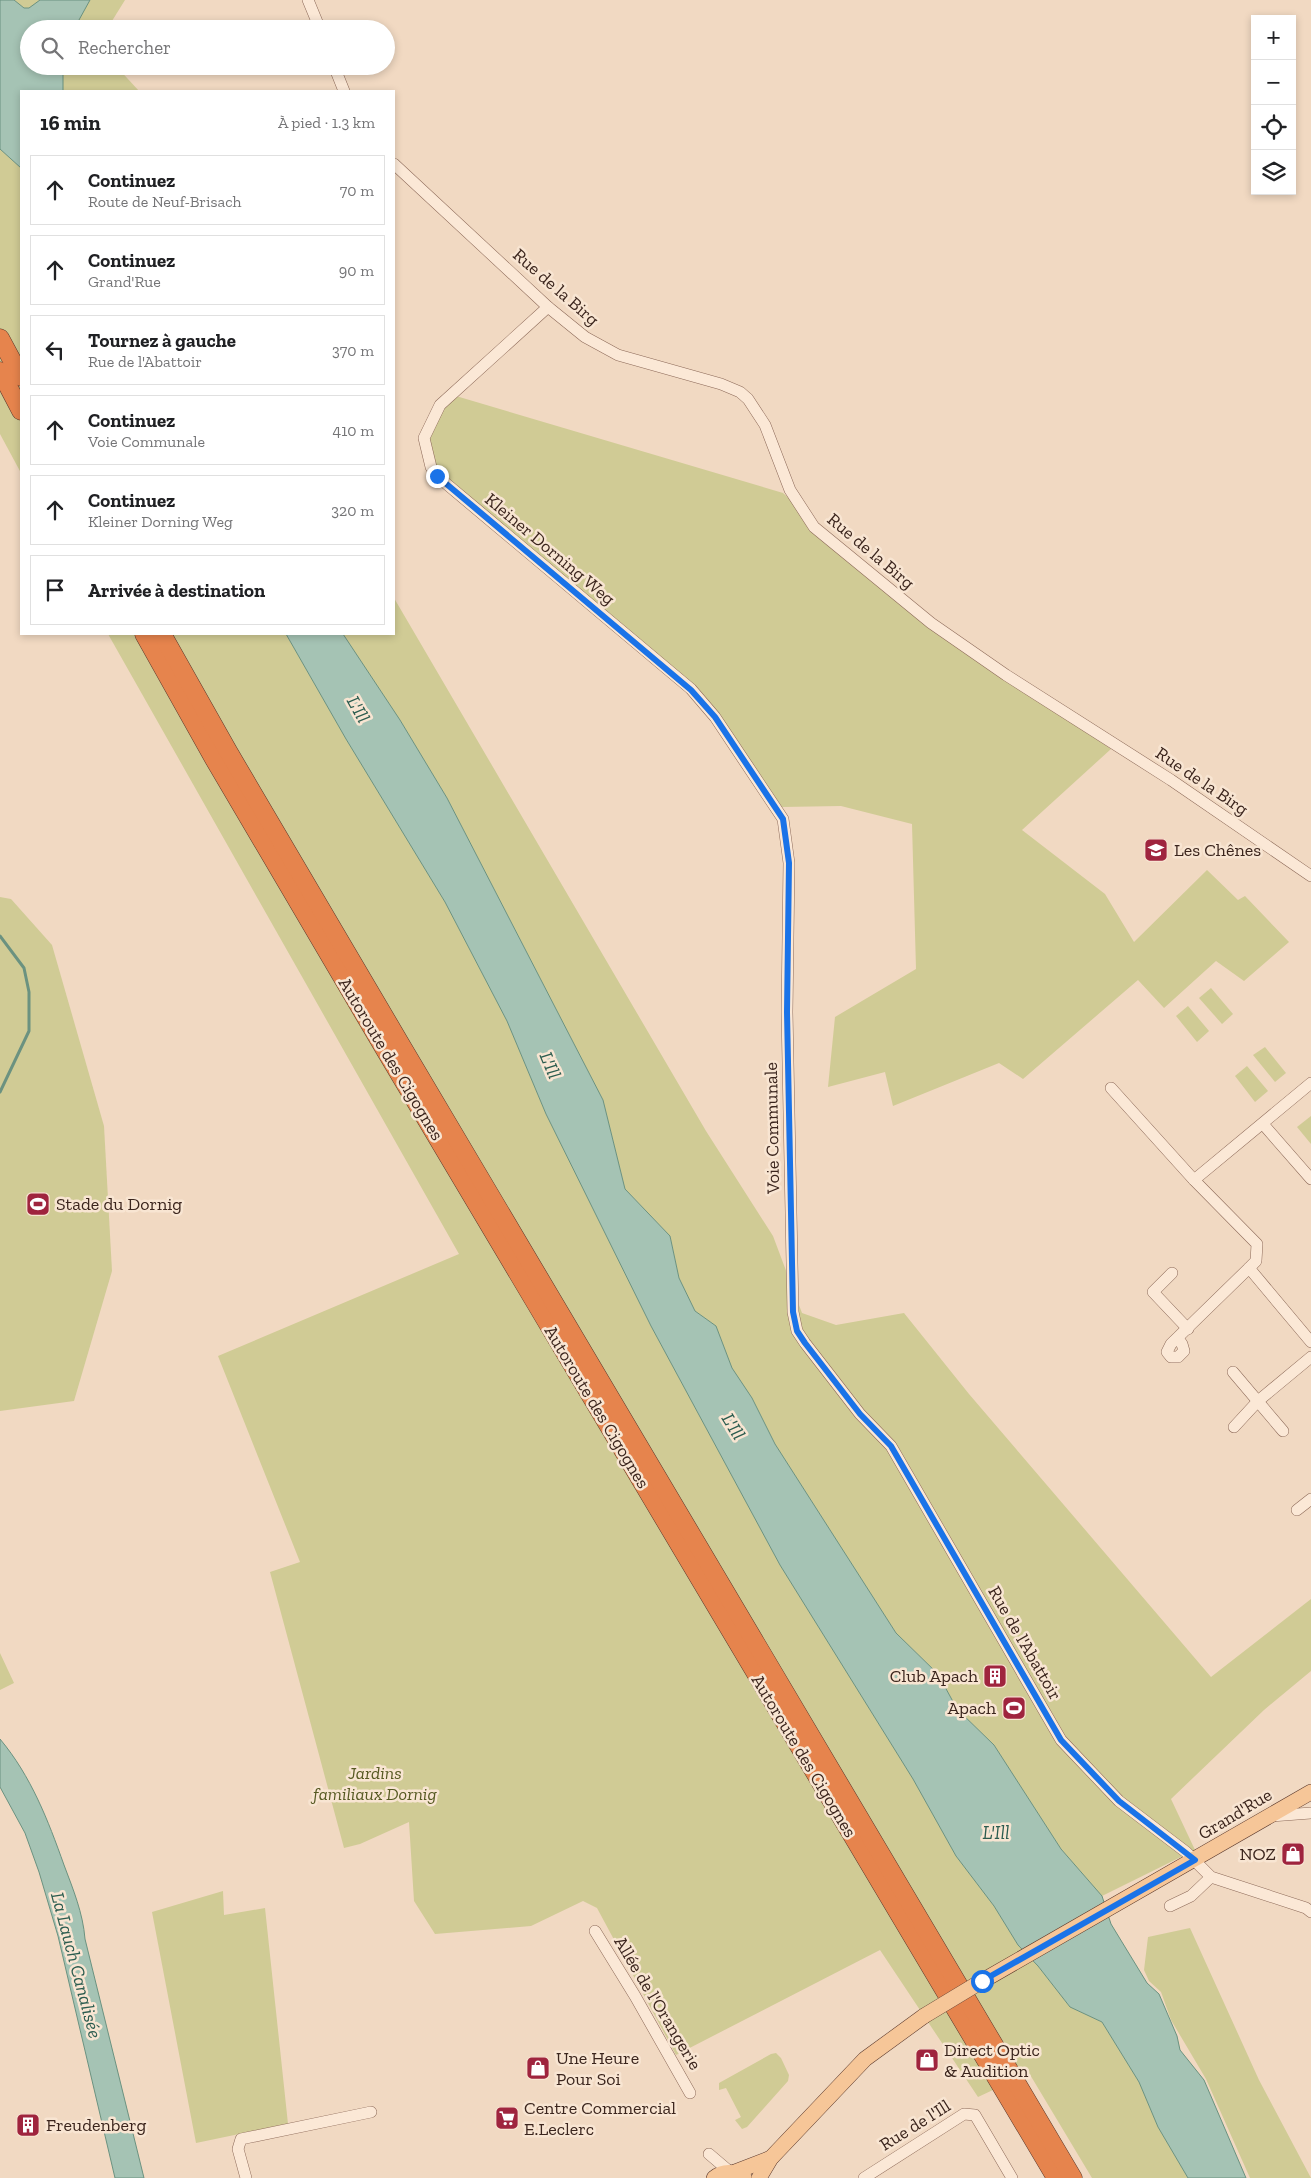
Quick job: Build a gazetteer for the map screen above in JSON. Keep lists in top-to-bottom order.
{
  "streets": {
    "highway": ["Autoroute des Cigognes"],
    "main road": ["Grand'Rue"],
    "street": [
      "Rue de la Birg",
      "Kleiner Dorning Weg",
      "Voie Communale",
      "Rue de l'Abattoir",
      "Allée de l'Orangerie",
      "Rue de l'Ill"
    ]
  },
  "crossings": [
    ["Rue de la Birg", "Kleiner Dorning Weg"],
    ["Kleiner Dorning Weg", "Voie Communale"],
    ["Voie Communale", "Rue de l'Abattoir"],
    ["Rue de l'Abattoir", "Grand'Rue"]
  ],
  "water": ["L'Ill", "La Lauch Canalisée"],
  "parks": ["Jardins familiaux Dornig"],
  "places": {
    "school or university": ["Les Chênes"],
    "sports": ["Stade du Dornig", "Apach"],
    "building": ["Club Apach", "Freudenberg"],
    "shop": ["NOZ", "Direct Optic & Audition", "Une Heure Pour Soi"],
    "supermarket": ["Centre Commercial E.Leclerc"]
  },
  "page": {
    "map_buttons": ["+", "−"],
    "search": "Rechercher",
    "heading": ["16 min", "À pied · 1.3 km"],
    "list": [
      ["Continuez", "Route de Neuf-Brisach", "70 m"],
      ["Continuez", "Grand'Rue", "90 m"],
      ["Tournez à gauche", "Rue de l'Abattoir", "370 m"],
      ["Continuez", "Voie Communale", "410 m"],
      ["Continuez", "Kleiner Dorning Weg", "320 m"],
      "Arrivée à destination"
    ]
  }
}
